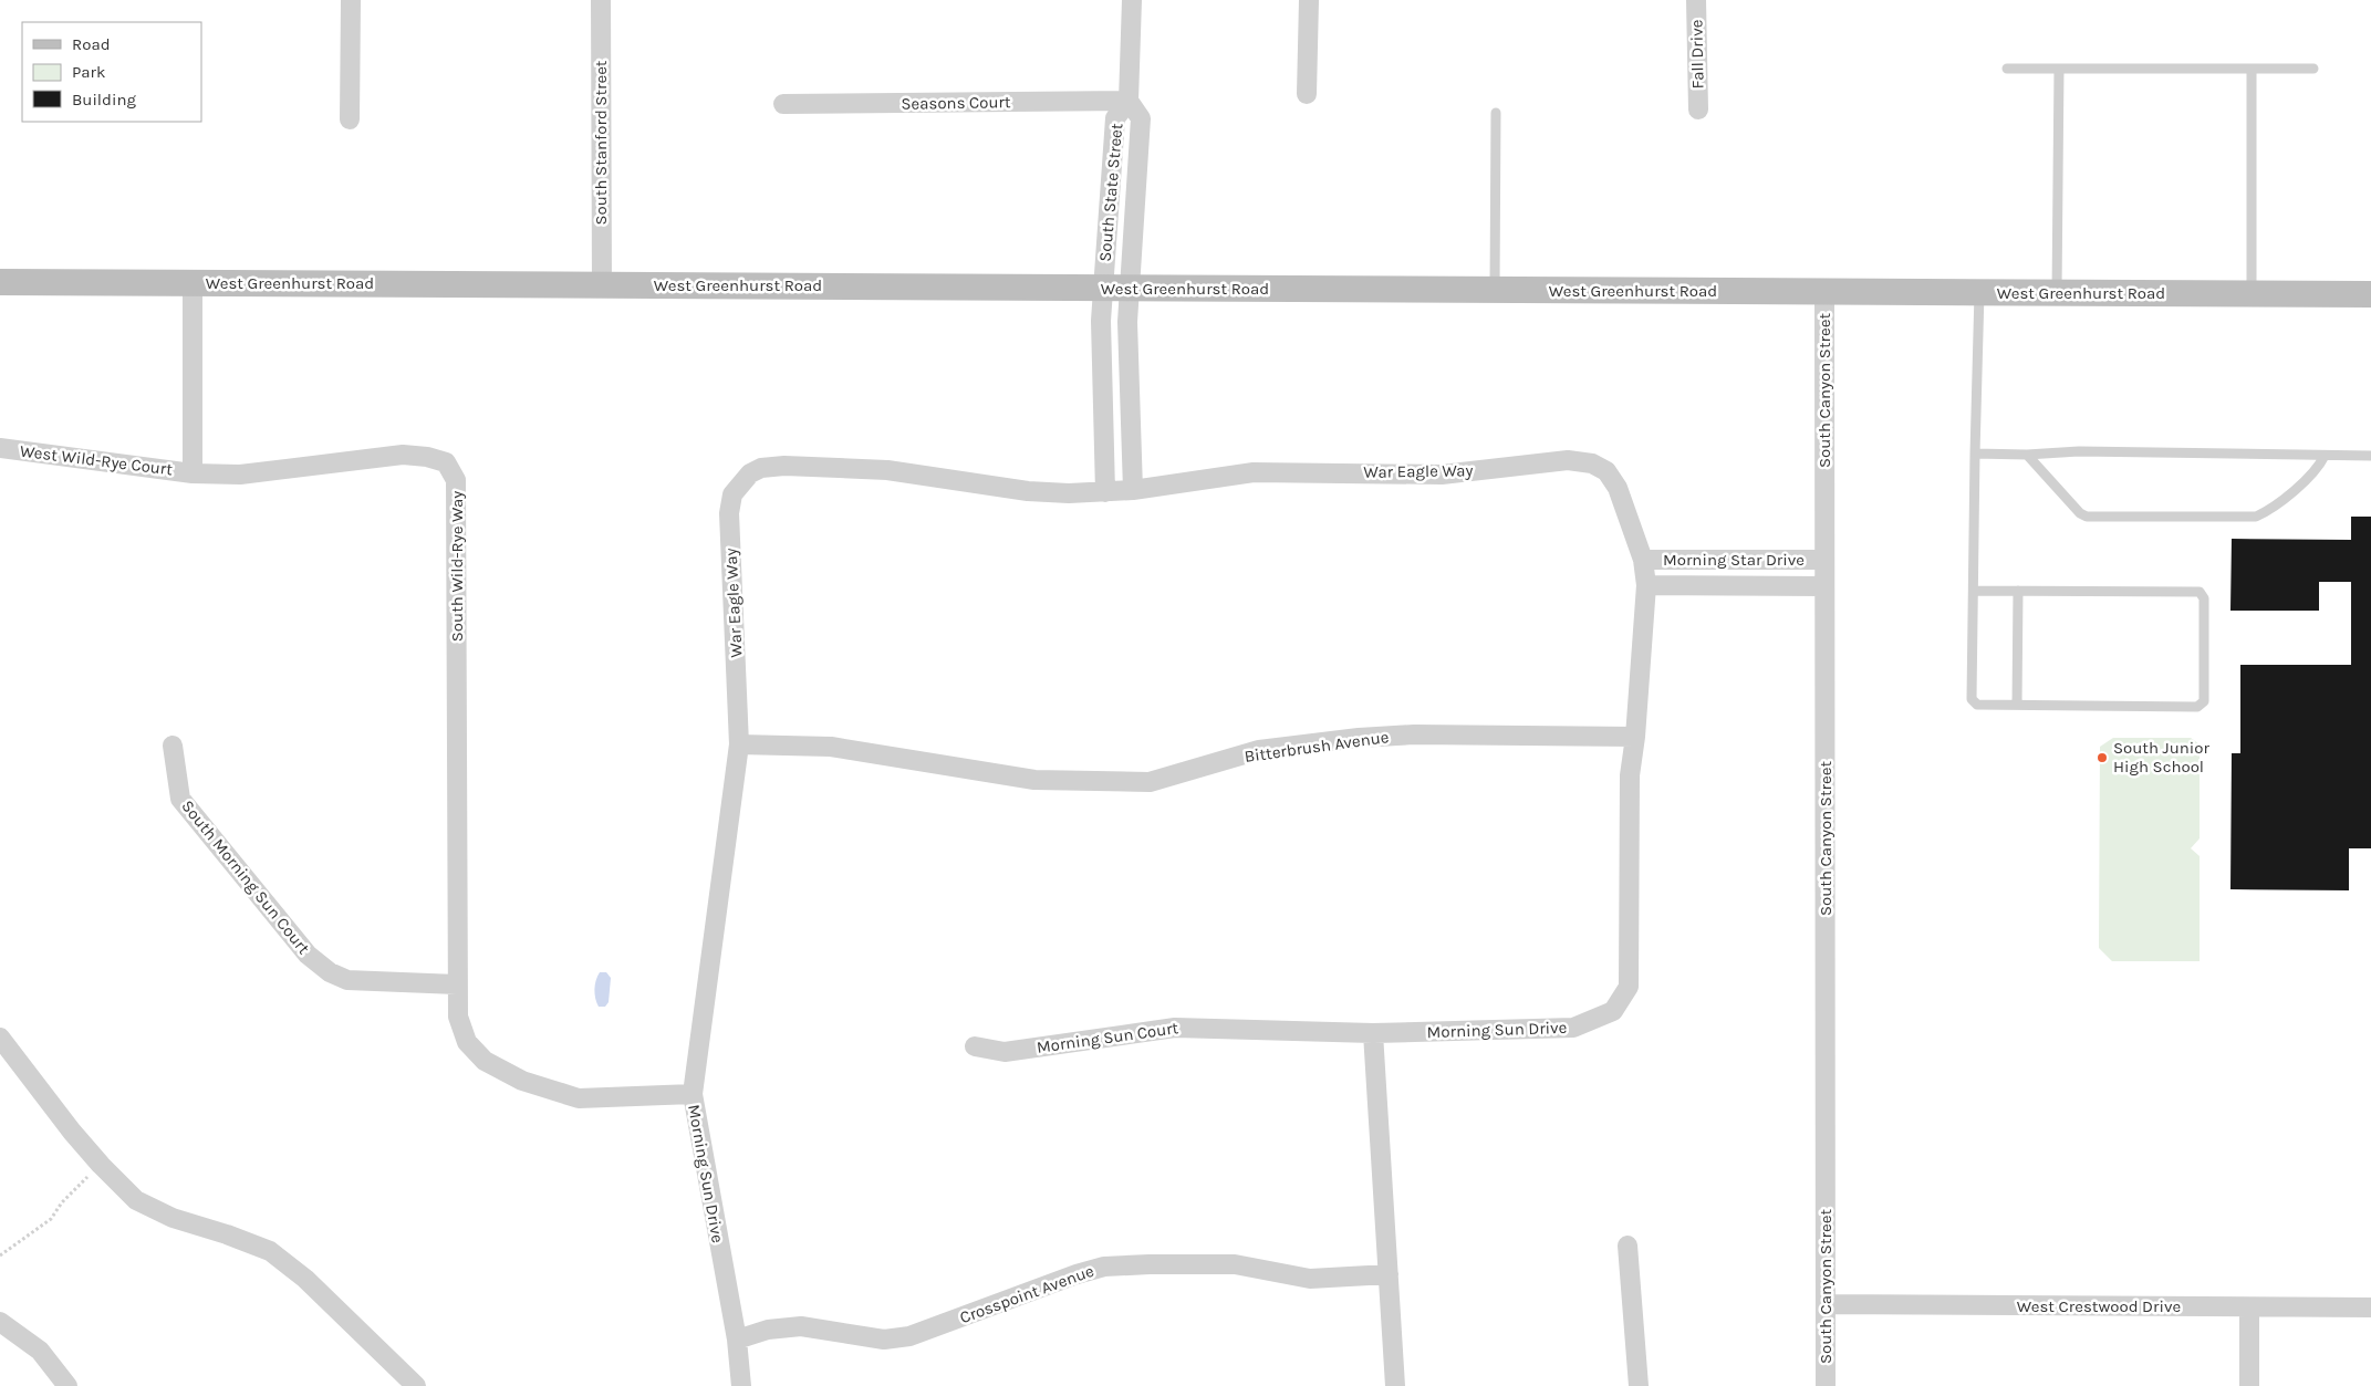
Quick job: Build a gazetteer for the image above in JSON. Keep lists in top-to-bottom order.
{
  "streets": {
    "main road": ["West Greenhurst Road"],
    "street": [
      "Fall Drive",
      "Seasons Court",
      "South Stanford Street",
      "South State Street",
      "South Canyon Street",
      "West Wild-Rye Court",
      "War Eagle Way",
      "Morning Star Drive",
      "South Wild-Rye Way",
      "Bitterbrush Avenue",
      "South Morning Sun Court",
      "Morning Sun Drive",
      "Morning Sun Court",
      "Crosspoint Avenue",
      "West Crestwood Drive"
    ]
  },
  "crossings": [
    ["Seasons Court", "South State Street"],
    ["South Stanford Street", "West Greenhurst Road"],
    ["South State Street", "West Greenhurst Road"],
    ["West Greenhurst Road", "South Canyon Street"],
    ["South Canyon Street", "Morning Star Drive"],
    ["South Canyon Street", "West Crestwood Drive"],
    ["West Wild-Rye Court", "South Wild-Rye Way"],
    ["War Eagle Way", "Morning Star Drive"],
    ["War Eagle Way", "Bitterbrush Avenue"],
    ["War Eagle Way", "Morning Sun Drive"],
    ["Morning Star Drive", "Morning Sun Drive"],
    ["South Wild-Rye Way", "South Morning Sun Court"],
    ["South Wild-Rye Way", "Morning Sun Drive"],
    ["Bitterbrush Avenue", "Morning Sun Drive"],
    ["South Morning Sun Court", "Morning Sun Drive"],
    ["Morning Sun Drive", "Morning Sun Court"],
    ["Morning Sun Drive", "Crosspoint Avenue"]
  ],
  "places": ["South Junior High School"],
  "legend": ["Road", "Park", "Building"]
}
